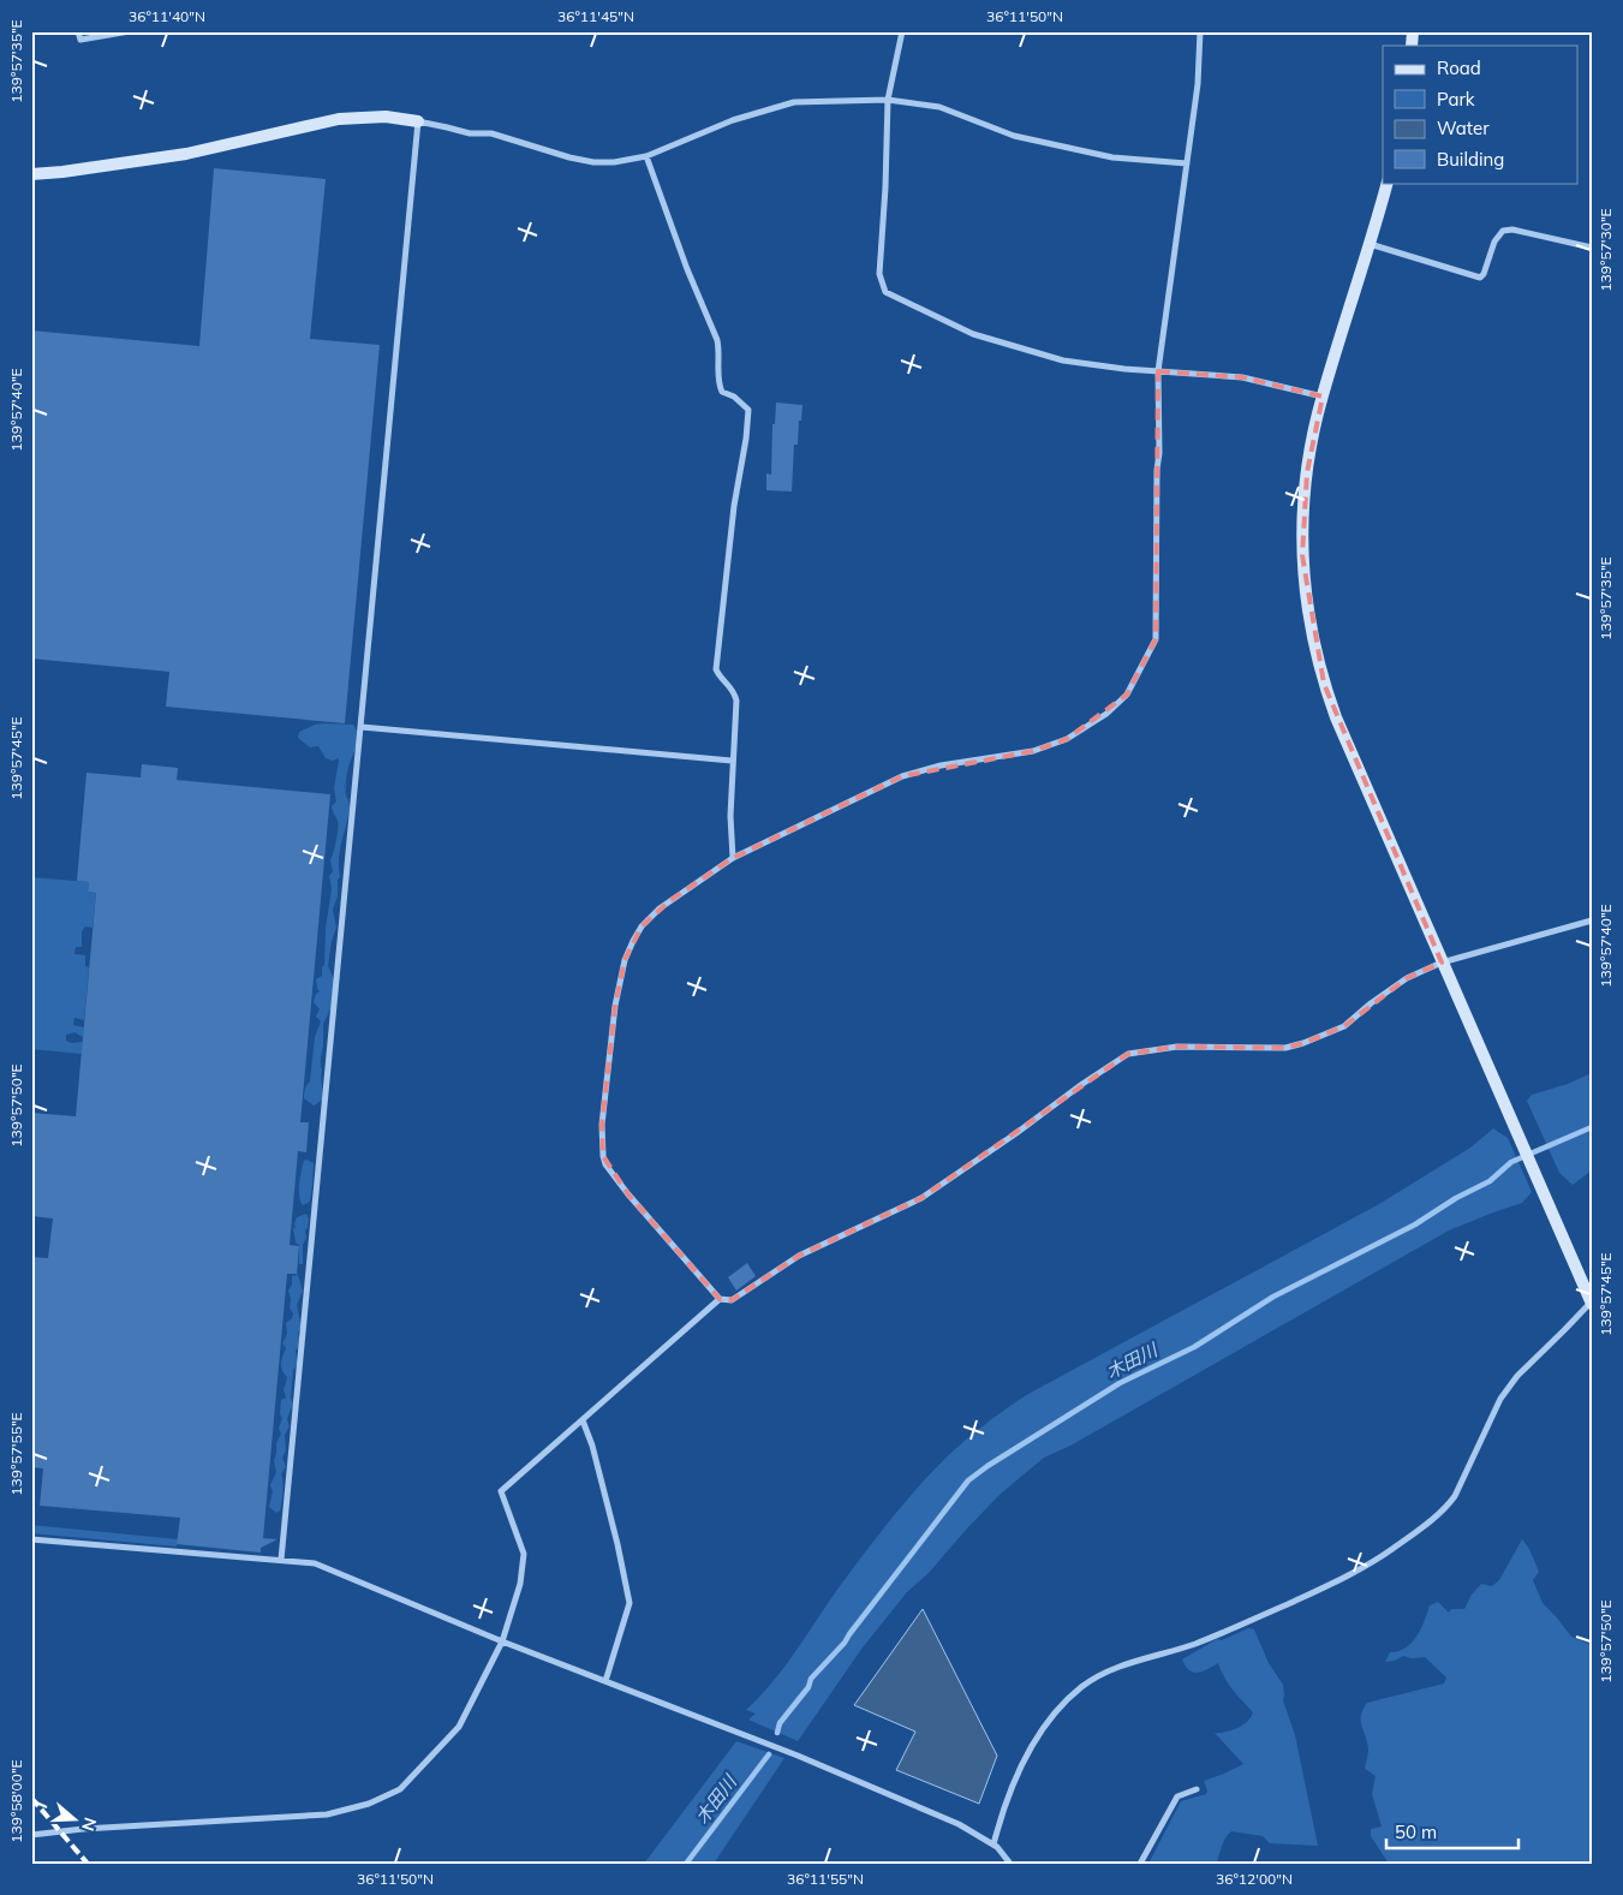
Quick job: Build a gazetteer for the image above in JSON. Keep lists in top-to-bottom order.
{
  "water": ["木田川"],
  "legend": [
    "Road",
    "Park",
    "Water",
    "Building"
  ],
  "scale_bar": "50 m",
  "north": "right",
  "coordinates": [
    "36°11'40\"N",
    "36°11'45\"N",
    "36°11'50\"N",
    "139°57'35\"E",
    "139°57'30\"E",
    "139°57'40\"E",
    "139°57'45\"E",
    "139°57'50\"E",
    "139°57'55\"E",
    "139°58'00\"E",
    "36°11'55\"N",
    "36°12'00\"N"
  ]
}
